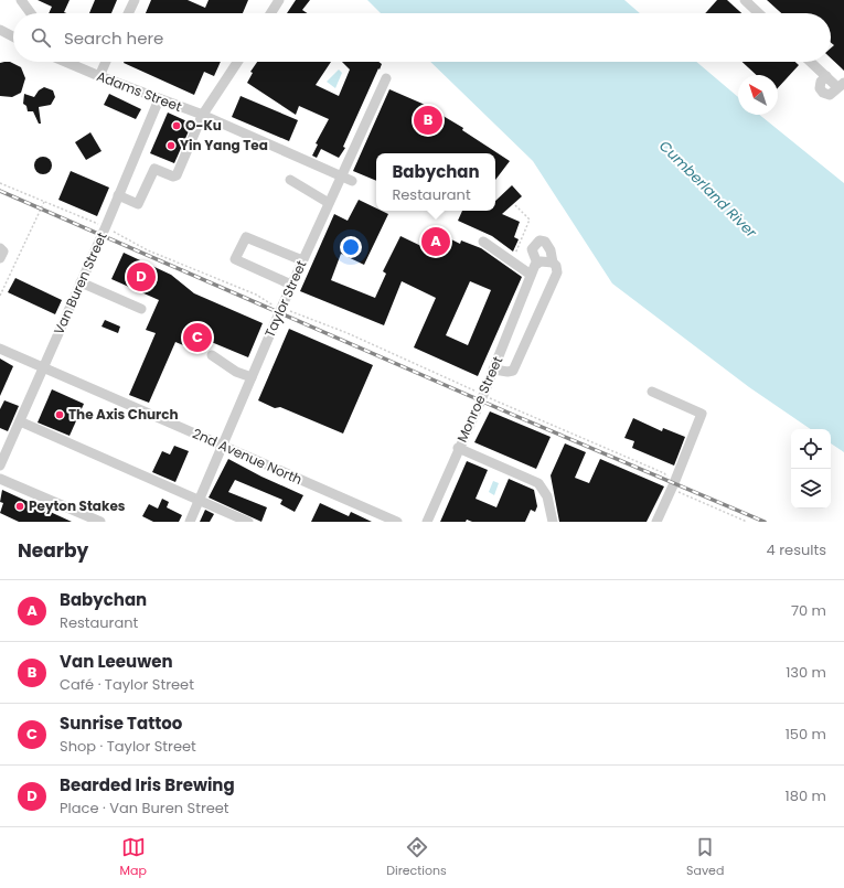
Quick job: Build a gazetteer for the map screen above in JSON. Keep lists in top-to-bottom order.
{
  "streets": {
    "street": [
      "Adams Street",
      "Van Buren Street",
      "Taylor Street",
      "Monroe Street",
      "2nd Avenue North"
    ]
  },
  "crossings": [
    ["Adams Street", "Van Buren Street"],
    ["Adams Street", "Taylor Street"],
    ["Van Buren Street", "2nd Avenue North"],
    ["Taylor Street", "2nd Avenue North"]
  ],
  "water": ["Cumberland River"],
  "places": [
    "O-Ku",
    "Yin Yang Tea",
    "The Axis Church",
    "Peyton Stakes"
  ],
  "north": "top left",
  "page": {
    "search": "Search here",
    "pins": [
      "B",
      "A",
      "D",
      "C"
    ],
    "popup": ["Babychan", "Restaurant"],
    "heading": ["Nearby", "4 results"],
    "list": [
      {
        "mark": "A",
        "name": "Babychan",
        "note": "Restaurant",
        "value": "70 m"
      },
      {
        "mark": "B",
        "name": "Van Leeuwen",
        "note": "Café · Taylor Street",
        "value": "130 m"
      },
      {
        "mark": "C",
        "name": "Sunrise Tattoo",
        "note": "Shop · Taylor Street",
        "value": "150 m"
      },
      {
        "mark": "D",
        "name": "Bearded Iris Brewing",
        "note": "Place · Van Buren Street",
        "value": "180 m"
      }
    ],
    "nav": ["Map", "Directions", "Saved"]
  }
}
